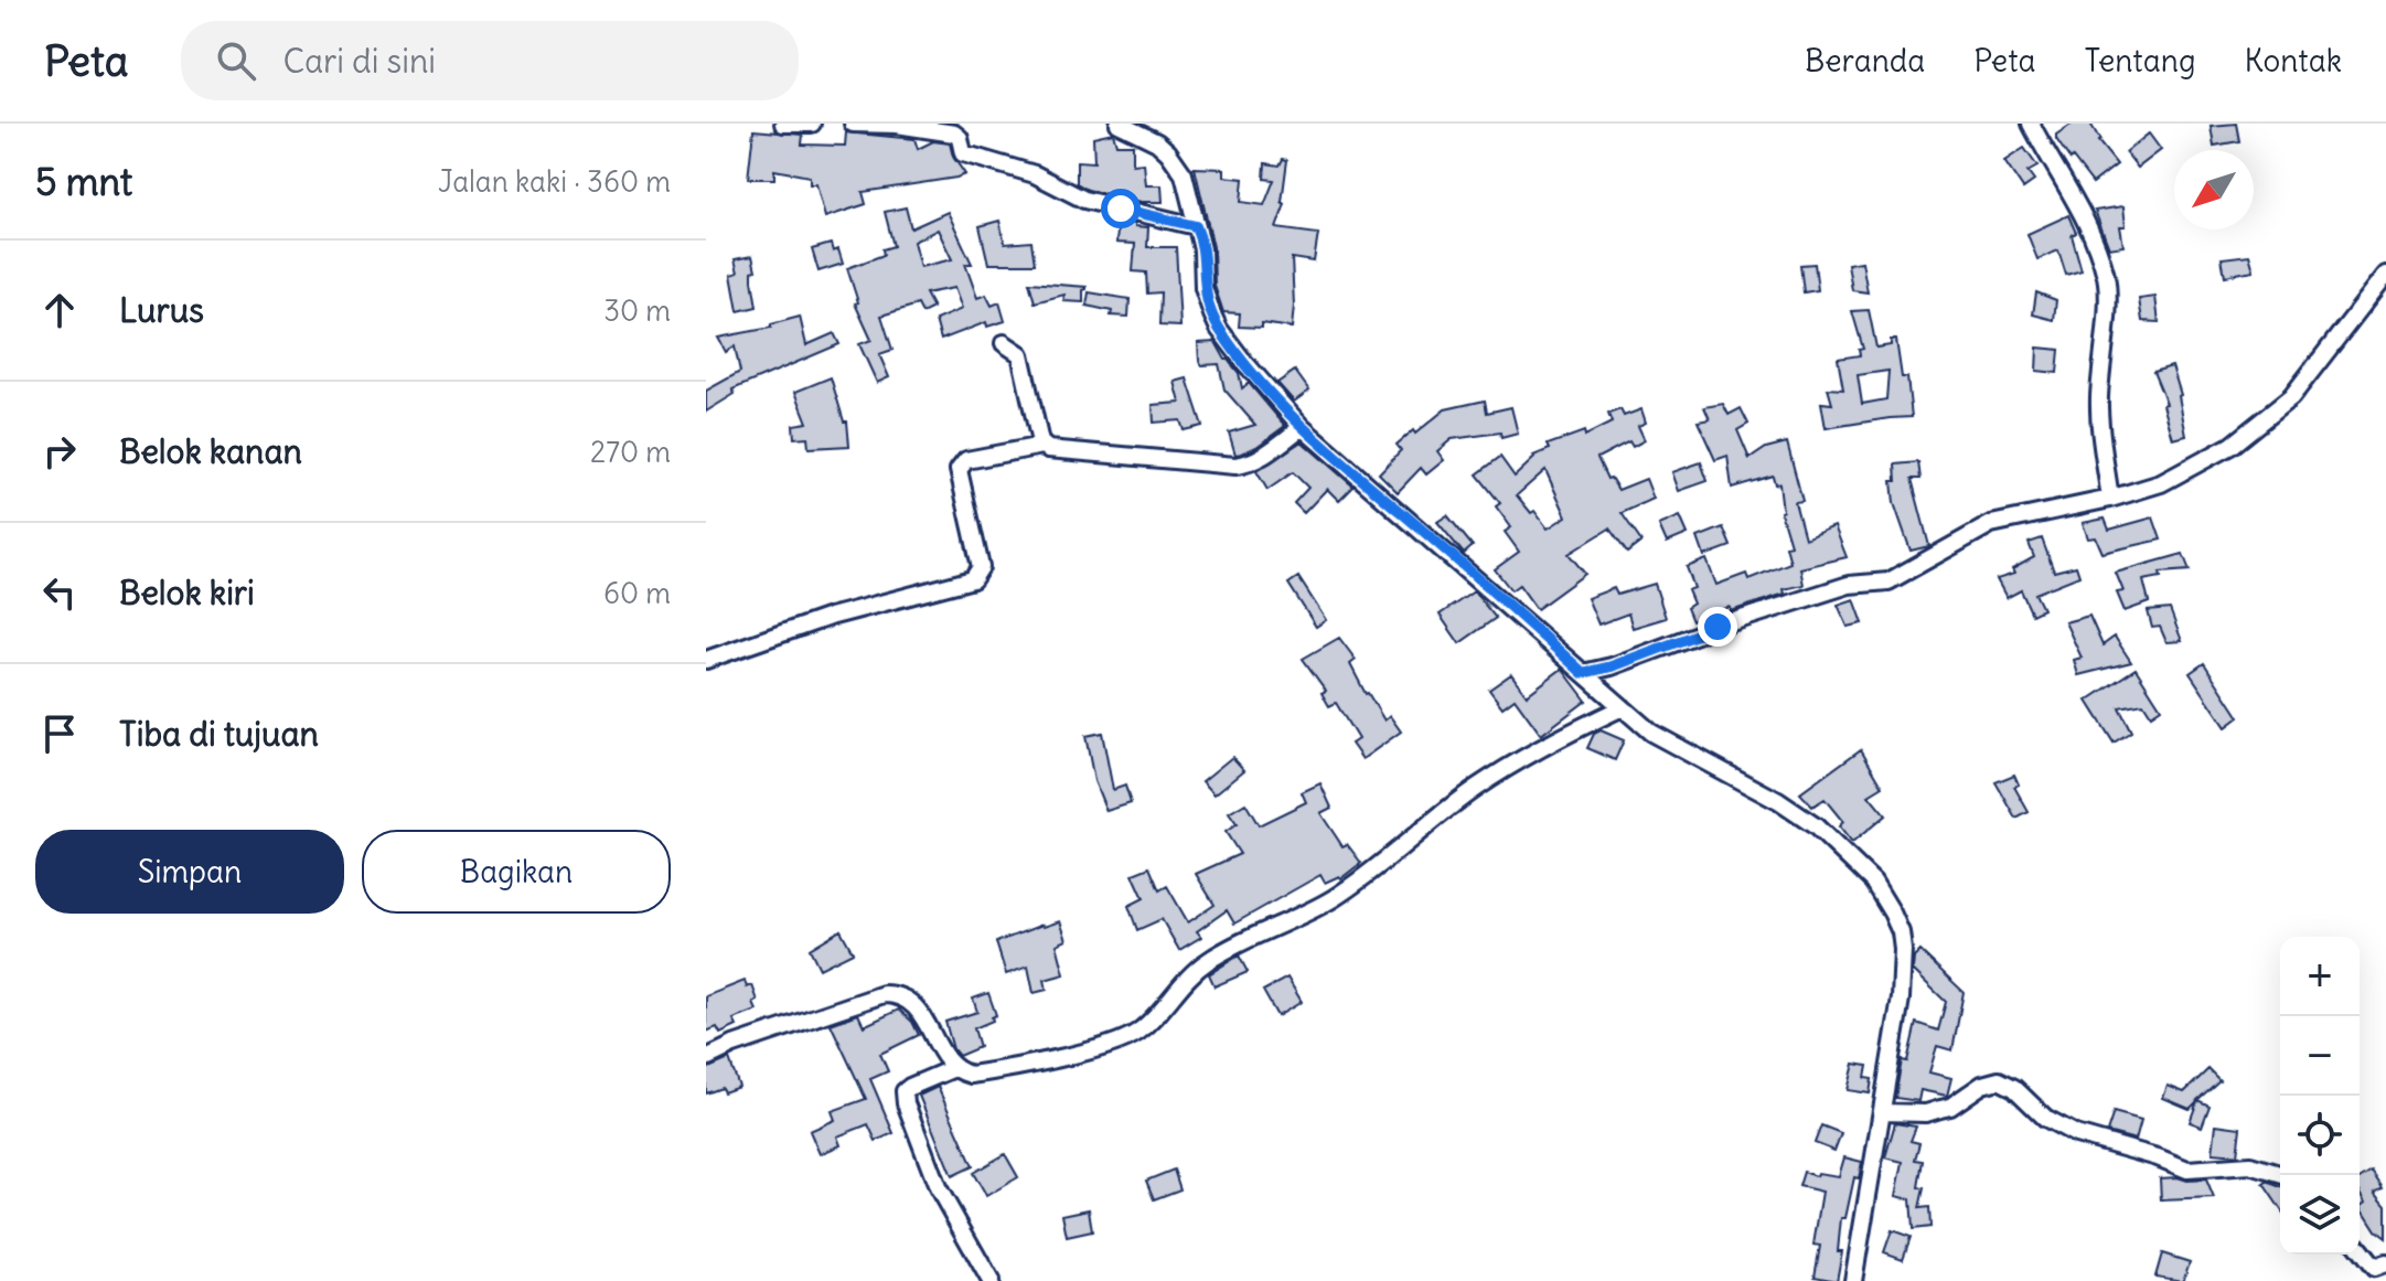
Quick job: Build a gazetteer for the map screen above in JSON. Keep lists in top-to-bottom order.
{
  "north": "bottom left",
  "page": {
    "header": "Peta",
    "search": "Cari di sini",
    "nav": [
      "Beranda",
      "Peta",
      "Tentang",
      "Kontak"
    ],
    "heading": ["5 mnt", "Jalan kaki · 360 m"],
    "list": [
      ["Lurus", "30 m"],
      ["Belok kanan", "270 m"],
      ["Belok kiri", "60 m"],
      "Tiba di tujuan"
    ],
    "buttons": ["Simpan", "Bagikan"],
    "map_buttons": ["+", "−"]
  }
}
